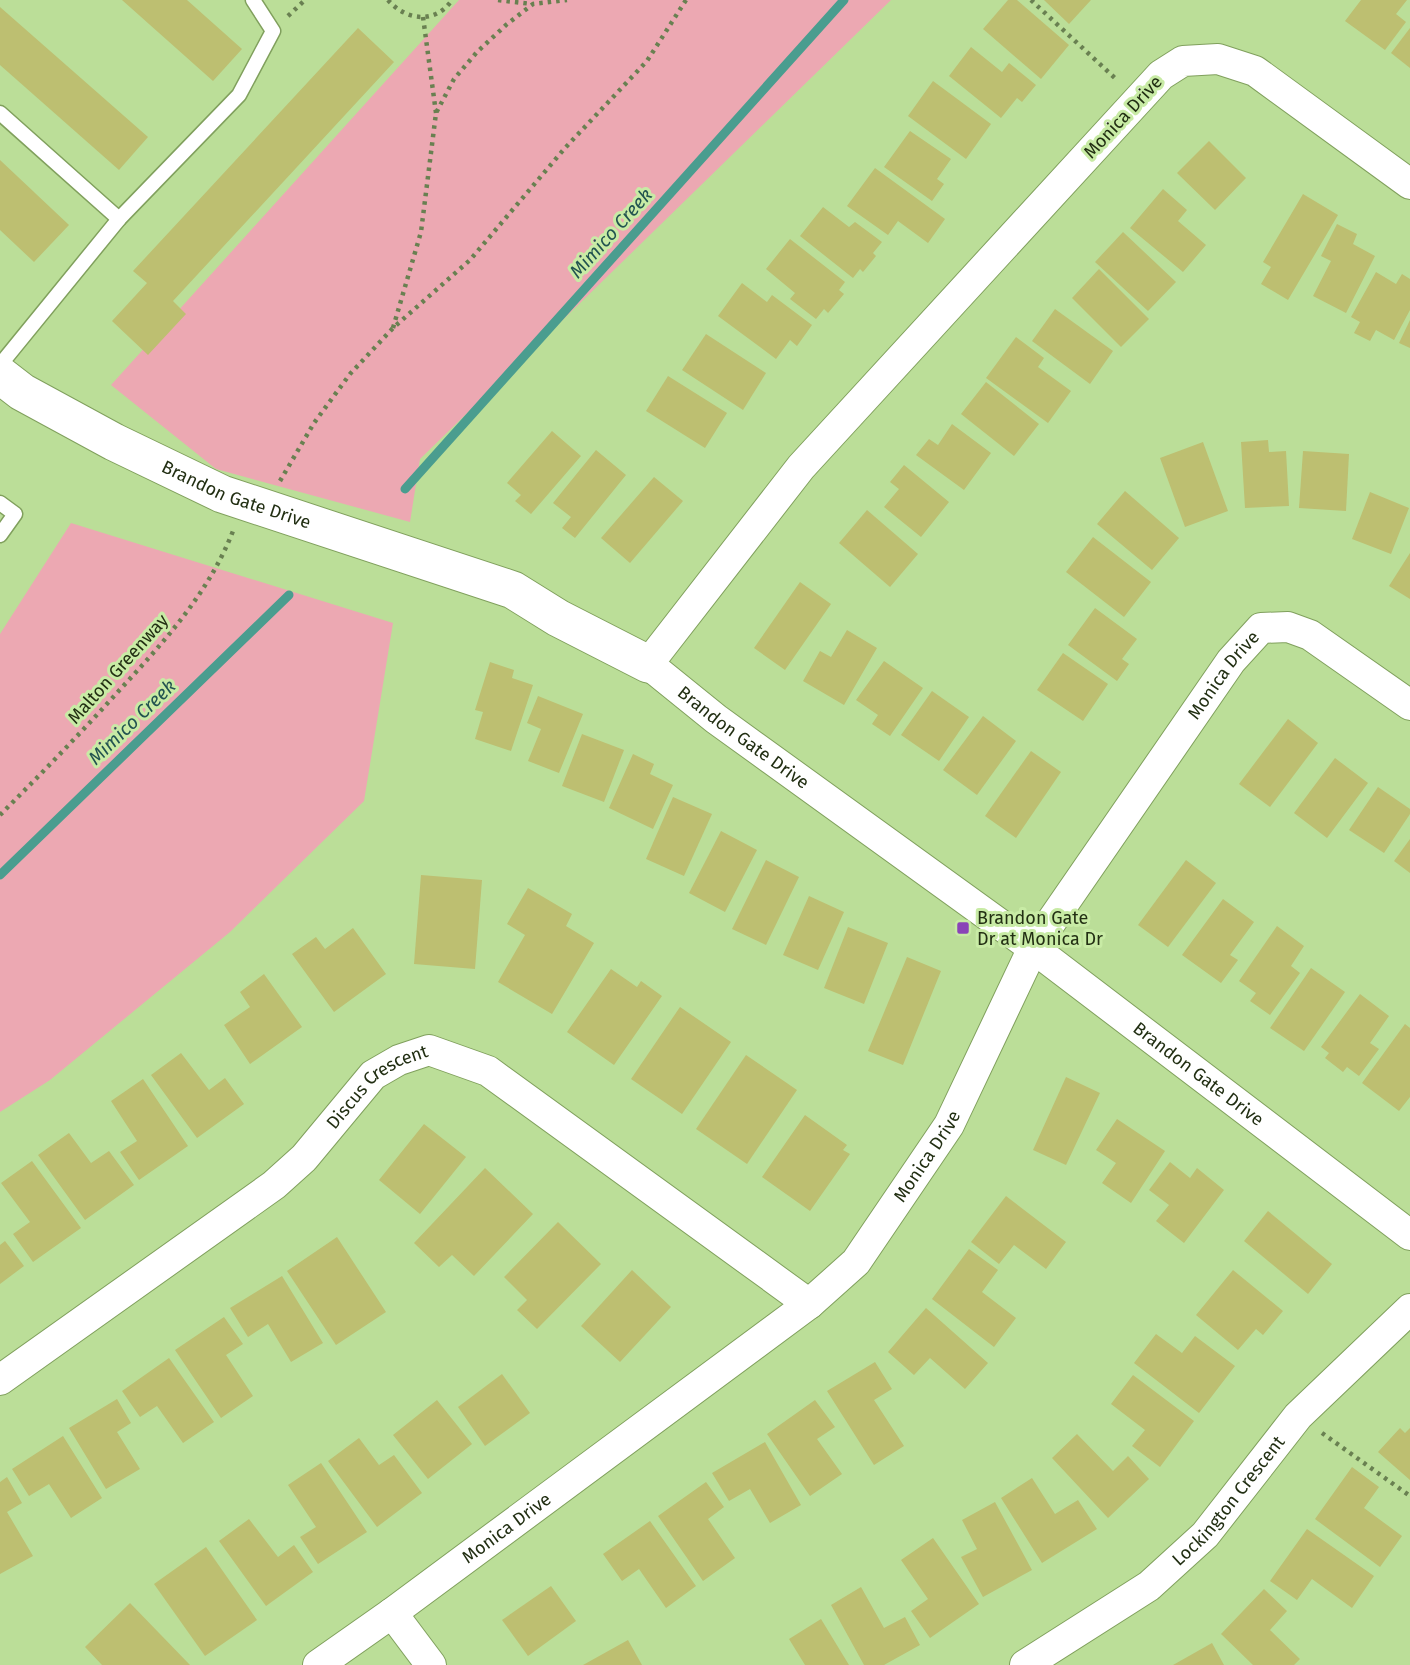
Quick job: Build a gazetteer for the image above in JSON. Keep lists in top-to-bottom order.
{
  "streets": {
    "street": [
      "Monica Drive",
      "Brandon Gate Drive",
      "Discus Crescent",
      "Lockington Crescent"
    ],
    "path": ["Malton Greenway"]
  },
  "crossings": [
    ["Monica Drive", "Brandon Gate Drive"],
    ["Monica Drive", "Discus Crescent"]
  ],
  "water": ["Mimico Creek"],
  "places": {
    "transit": ["Brandon Gate Dr at Monica Dr"]
  }
}
